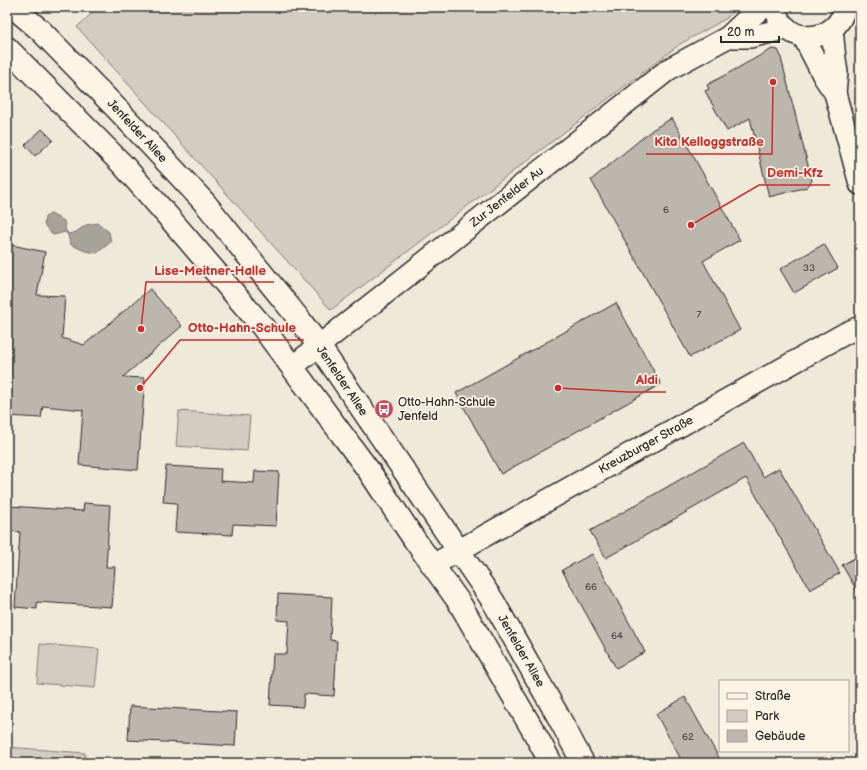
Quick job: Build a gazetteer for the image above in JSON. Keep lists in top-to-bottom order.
{
  "streets": {
    "main road": ["Jenfelder Allee"],
    "street": ["Zur Jenfelder Au", "Kreuzburger Straße"]
  },
  "crossings": [
    ["Jenfelder Allee", "Zur Jenfelder Au"],
    ["Jenfelder Allee", "Kreuzburger Straße"]
  ],
  "places": {
    "other": [
      "Kita Kelloggstraße",
      "Demi-Kfz",
      "Lise-Meitner-Halle",
      "Otto-Hahn-Schule",
      "Aldi"
    ],
    "bus stop": ["Otto-Hahn-Schule Jenfeld"]
  },
  "house_numbers": [
    "6",
    "33",
    "7",
    "66",
    "64",
    "62"
  ],
  "legend": ["Straße", "Park", "Gebäude"],
  "scale_bar": "20 m"
}
